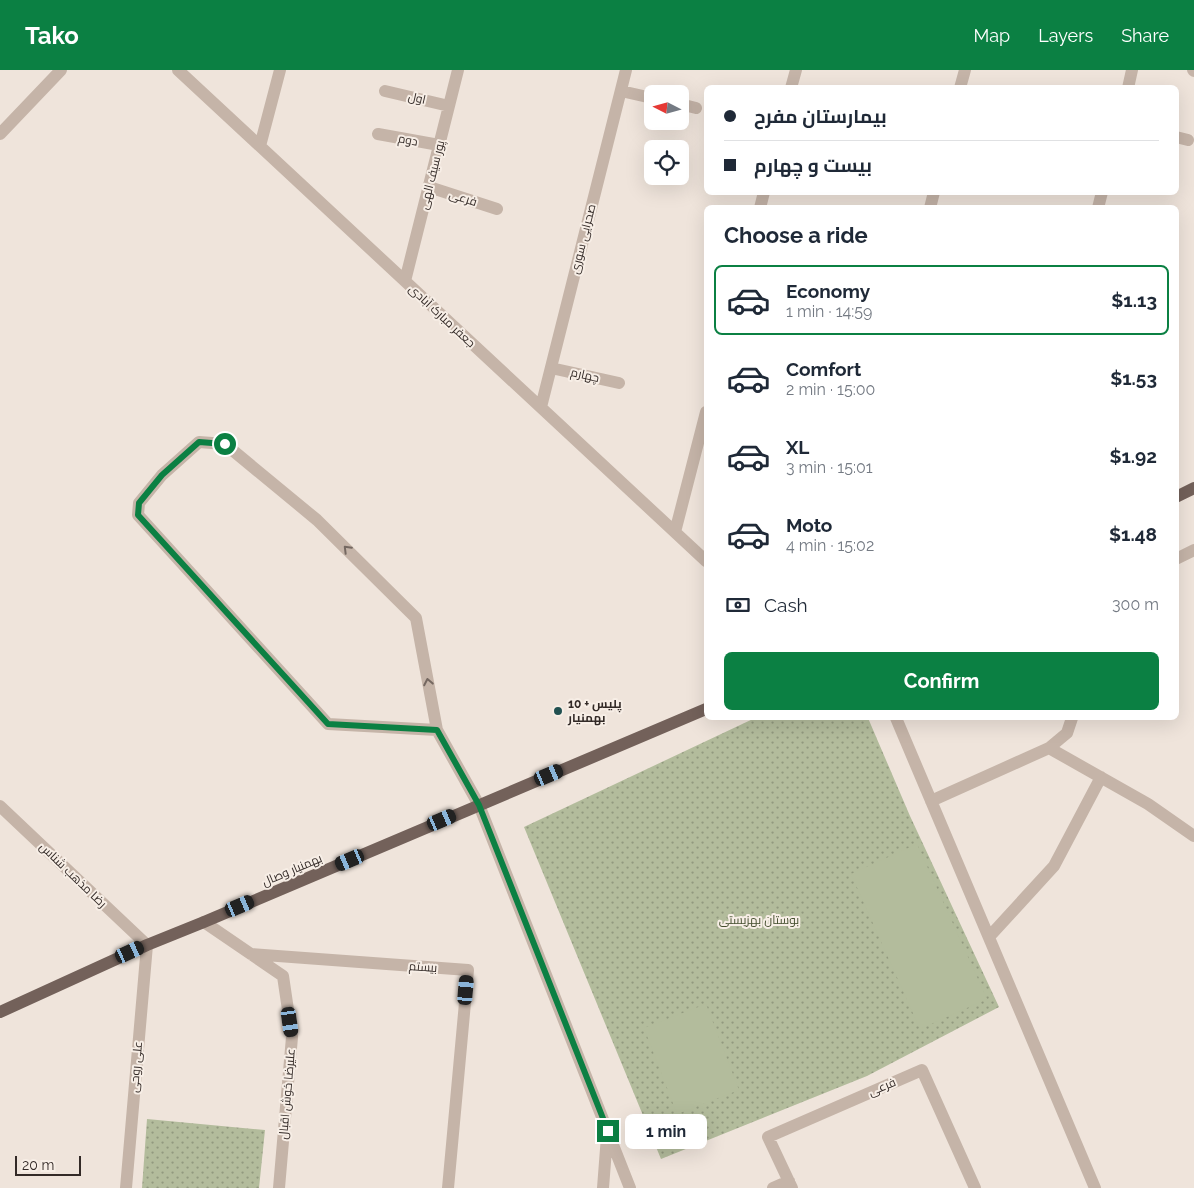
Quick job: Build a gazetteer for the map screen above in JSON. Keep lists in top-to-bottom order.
{
  "streets": {
    "main road": ["بهمنیار وصال"],
    "street": [
      "اول",
      "دوم",
      "پور سیف الهی",
      "فرعی",
      "صحرایی سوری",
      "جعفر مبارک آبادی",
      "چهارم",
      "رضا مذهب شناس",
      "بیستم",
      "علی روحی",
      "علیرضا خوش اقبال"
    ]
  },
  "crossings": [
    ["اول", "پور سیف الهی"],
    ["دوم", "پور سیف الهی"],
    ["پور سیف الهی", "فرعی"],
    ["پور سیف الهی", "جعفر مبارک آبادی"],
    ["صحرایی سوری", "جعفر مبارک آبادی"],
    ["صحرایی سوری", "چهارم"],
    ["بهمنیار وصال", "رضا مذهب شناس"],
    ["بهمنیار وصال", "علی روحی"],
    ["بهمنیار وصال", "علیرضا خوش اقبال"],
    ["رضا مذهب شناس", "علی روحی"],
    ["بیستم", "علیرضا خوش اقبال"]
  ],
  "parks": ["بوستان بهزیستی"],
  "places": ["پلیس + 10 بهمنیار"],
  "scale_bar": "20 m",
  "north": "left",
  "page": {
    "header": "Tako",
    "nav": ["Map", "Layers", "Share"],
    "banner": ["بیمارستان مفرح", "بیست و چهارم"],
    "heading": "Choose a ride",
    "list": [
      {
        "name": "Economy",
        "note": "1 min · 14:59",
        "value": "$1.13"
      },
      {
        "name": "Comfort",
        "note": "2 min · 15:00",
        "value": "$1.53"
      },
      {
        "name": "XL",
        "note": "3 min · 15:01",
        "value": "$1.92"
      },
      {
        "name": "Moto",
        "note": "4 min · 15:02",
        "value": "$1.48"
      }
    ],
    "pay": ["Cash", "300 m"],
    "buttons": "Confirm",
    "bubble": "1 min",
    "scale": "20 m"
  }
}
